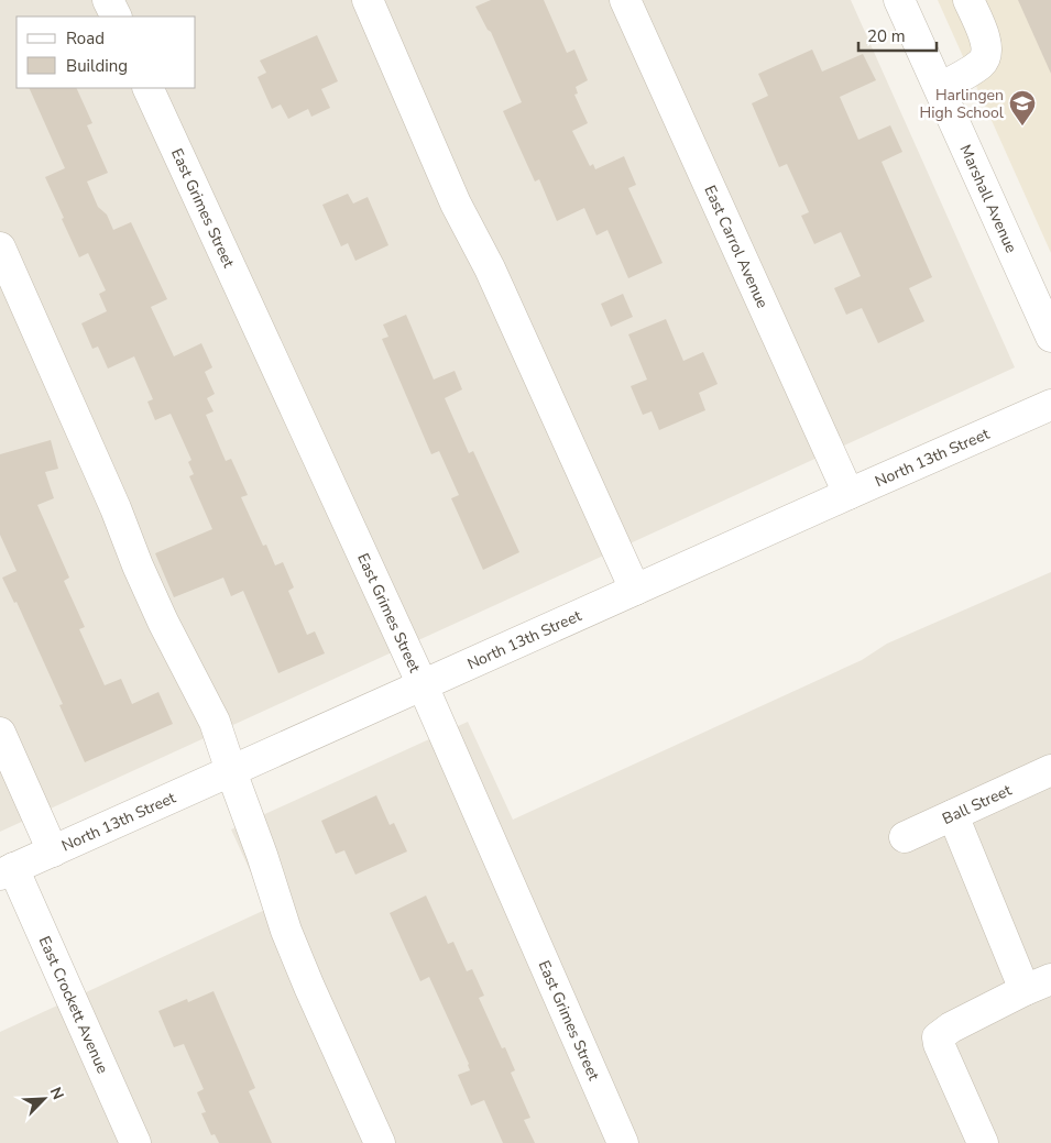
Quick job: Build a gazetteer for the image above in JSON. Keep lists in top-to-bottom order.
{
  "streets": {
    "street": [
      "Marshall Avenue",
      "East Grimes Street",
      "East Carrol Avenue",
      "North 13th Street",
      "Ball Street",
      "East Crockett Avenue"
    ]
  },
  "crossings": [
    ["East Grimes Street", "North 13th Street"],
    ["East Carrol Avenue", "North 13th Street"],
    ["North 13th Street", "East Crockett Avenue"]
  ],
  "places": {
    "school or university": ["Harlingen High School"]
  },
  "legend": ["Road", "Building"],
  "scale_bar": "20 m",
  "north": "top right"
}
